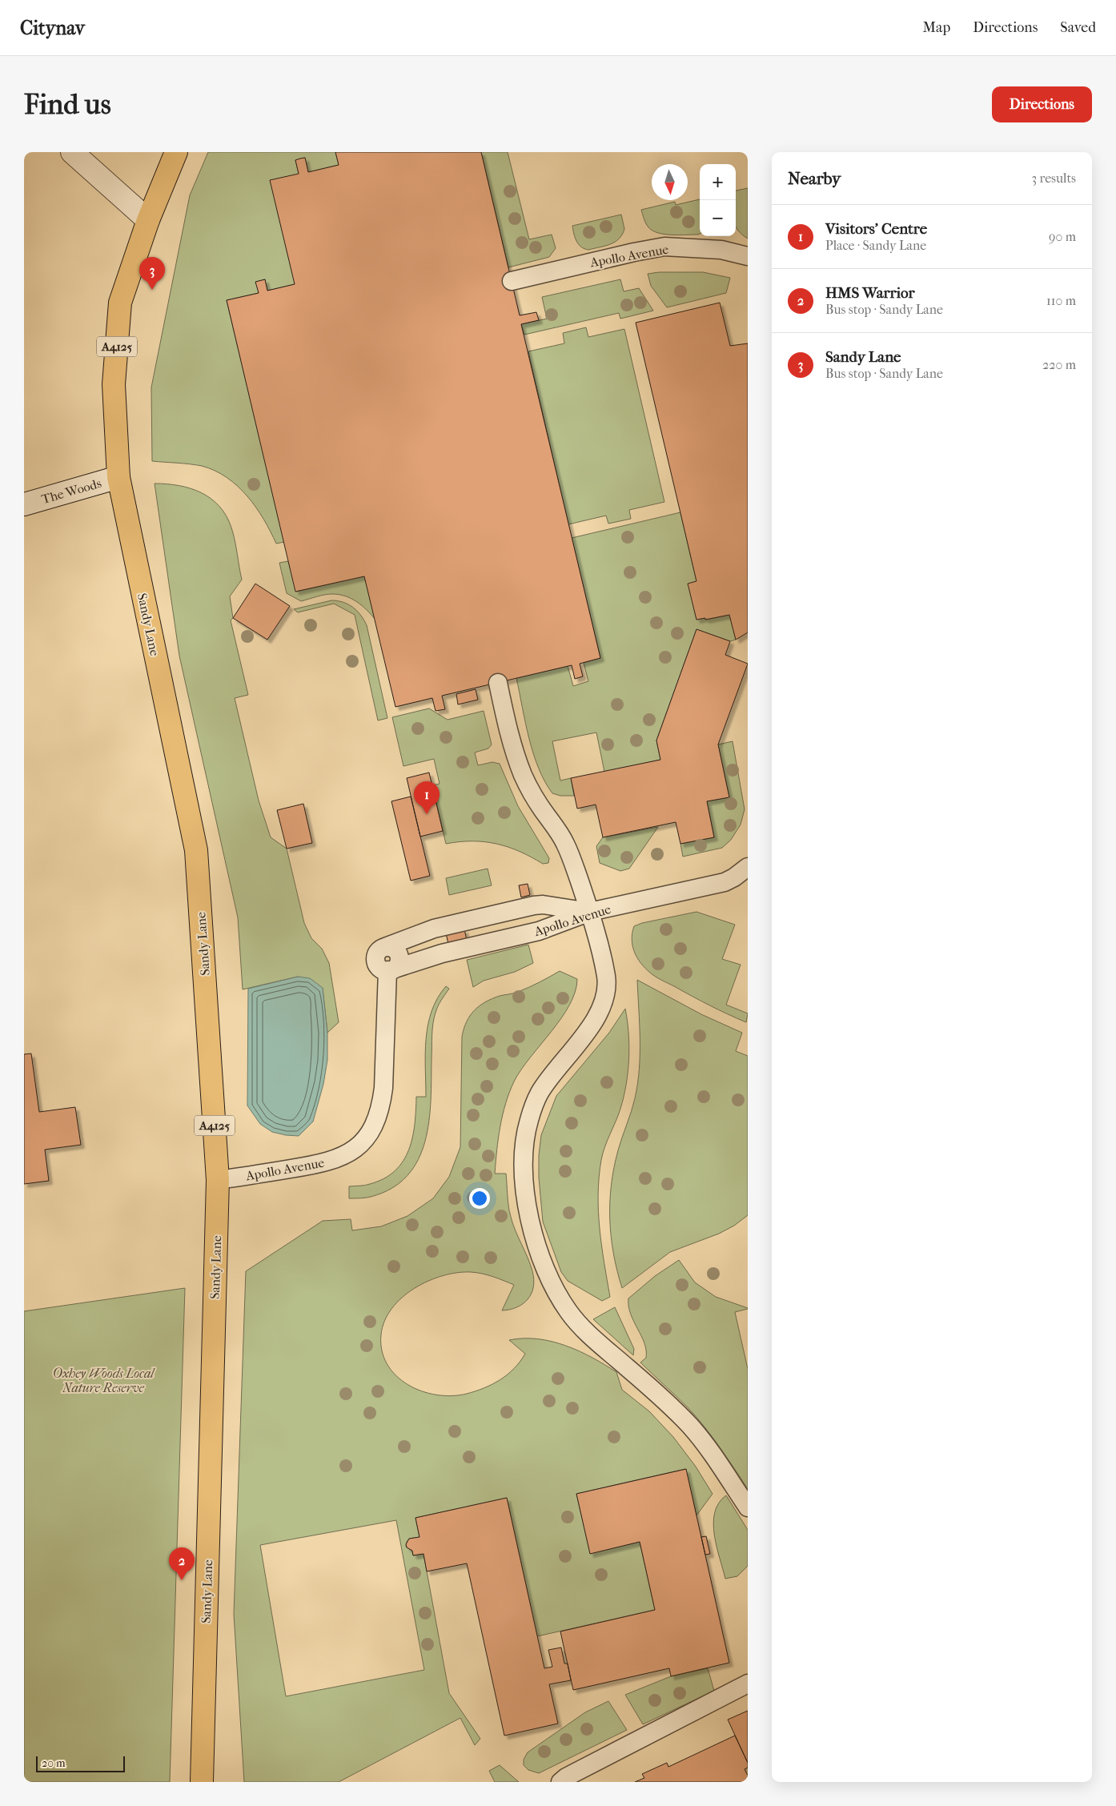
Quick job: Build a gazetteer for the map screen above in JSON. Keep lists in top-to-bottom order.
{
  "streets": {
    "main road": ["A4125", "Sandy Lane"],
    "street": ["The Woods"],
    "lane": ["Apollo Avenue"]
  },
  "crossings": [
    ["Apollo Avenue", "Sandy Lane"],
    ["A4125", "Sandy Lane"],
    ["The Woods", "Sandy Lane"]
  ],
  "parks": ["Oxhey Woods Local Nature Reserve"],
  "scale_bar": "20 m",
  "north": "bottom",
  "page": {
    "header": "Citynav",
    "nav": ["Map", "Directions", "Saved"],
    "buttons": "Directions",
    "title": "Find us",
    "heading": ["Nearby", "3 results"],
    "map_buttons": ["+", "−"],
    "list": [
      {
        "mark": "1",
        "name": "Visitors’ Centre",
        "note": "Place · Sandy Lane",
        "value": "90 m"
      },
      {
        "mark": "2",
        "name": "HMS Warrior",
        "note": "Bus stop · Sandy Lane",
        "value": "110 m"
      },
      {
        "mark": "3",
        "name": "Sandy Lane",
        "note": "Bus stop · Sandy Lane",
        "value": "220 m"
      }
    ],
    "pins": ["3", "1", "2"],
    "scale": "20 m"
  }
}
